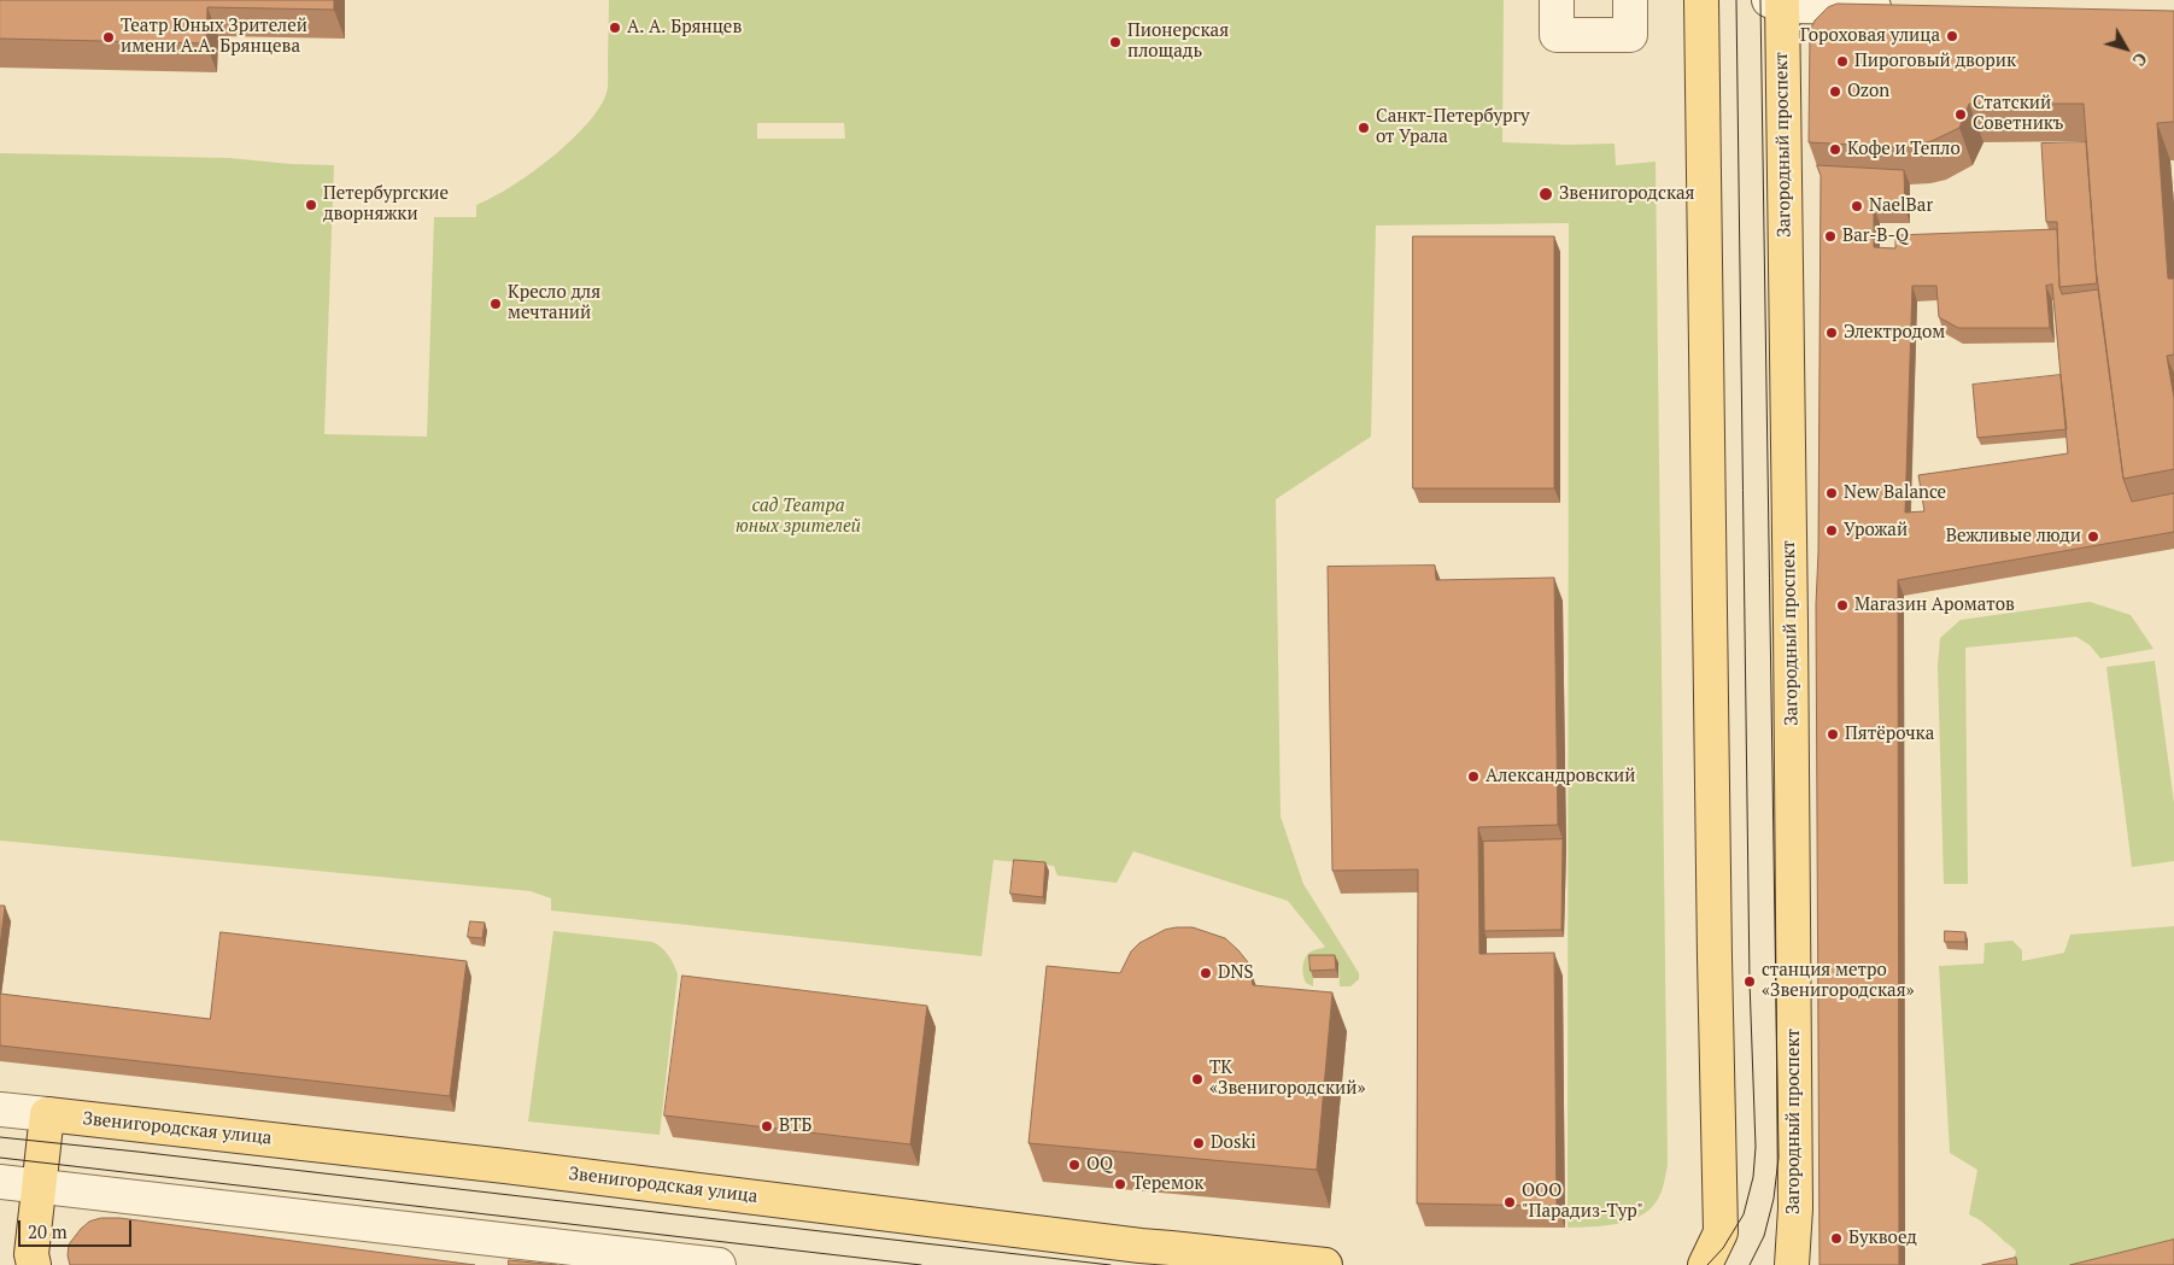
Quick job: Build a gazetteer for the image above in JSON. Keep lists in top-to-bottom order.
{
  "streets": {
    "main road": ["Загородный проспект", "Звенигородская улица"]
  },
  "parks": ["сад Театра юных зрителей"],
  "places": [
    "А. А. Брянцев",
    "Гороховая улица",
    "Театр Юных Зрителей имени А.А. Брянцева",
    "Пионерская площадь",
    "Пироговый дворик",
    "Ozon",
    "Статский Советникъ",
    "Санкт-Петербургу от Урала",
    "Кофе и Тепло",
    "Звенигородская",
    "Петербургские дворняжки",
    "NaelBar",
    "Bar-B-Q",
    "Кресло для мечтаний",
    "Электродом",
    "New Balance",
    "Урожай",
    "Вежливые люди",
    "Магазин Ароматов",
    "Пятёрочка",
    "Александровский",
    "DNS",
    "станция метро «Звенигородская»",
    "ТК «Звенигородский»",
    "ВТБ",
    "Doski",
    "OQ",
    "Теремок",
    "ООО \"Парадиз-Тур\"",
    "Буквоед"
  ],
  "scale_bar": "20 m",
  "north": "bottom right"
}
